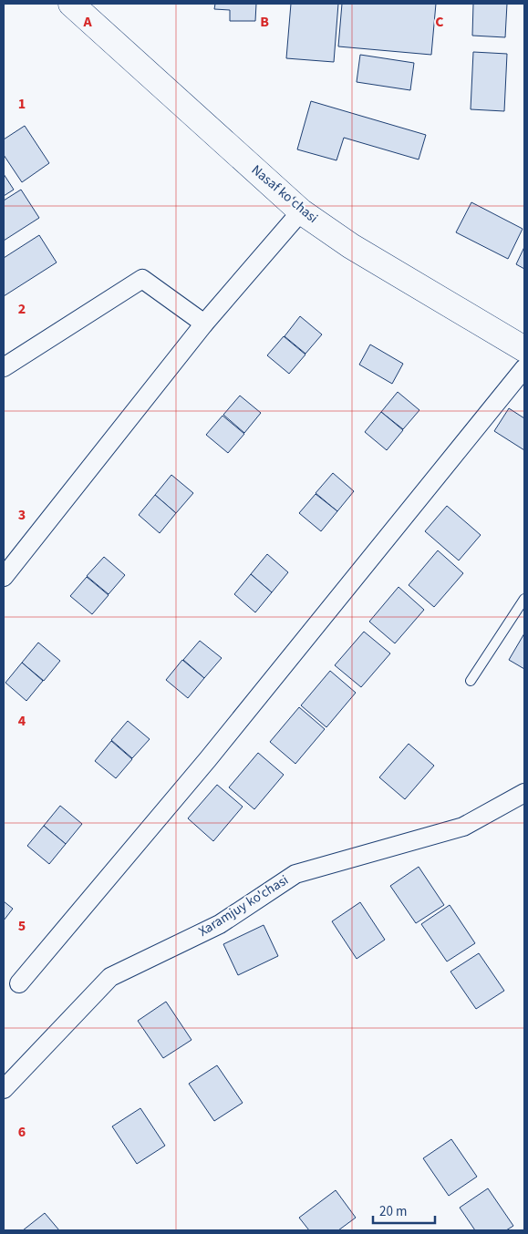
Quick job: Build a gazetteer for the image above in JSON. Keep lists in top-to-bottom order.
{
  "streets": {
    "main road": ["Nasaf ko‘chasi"],
    "street": ["Xaramjuy ko'chasi"]
  },
  "scale_bar": "20 m",
  "grid": {
    "columns": ["A", "B", "C"],
    "rows": [
      "1",
      "2",
      "3",
      "4",
      "5",
      "6"
    ]
  }
}
